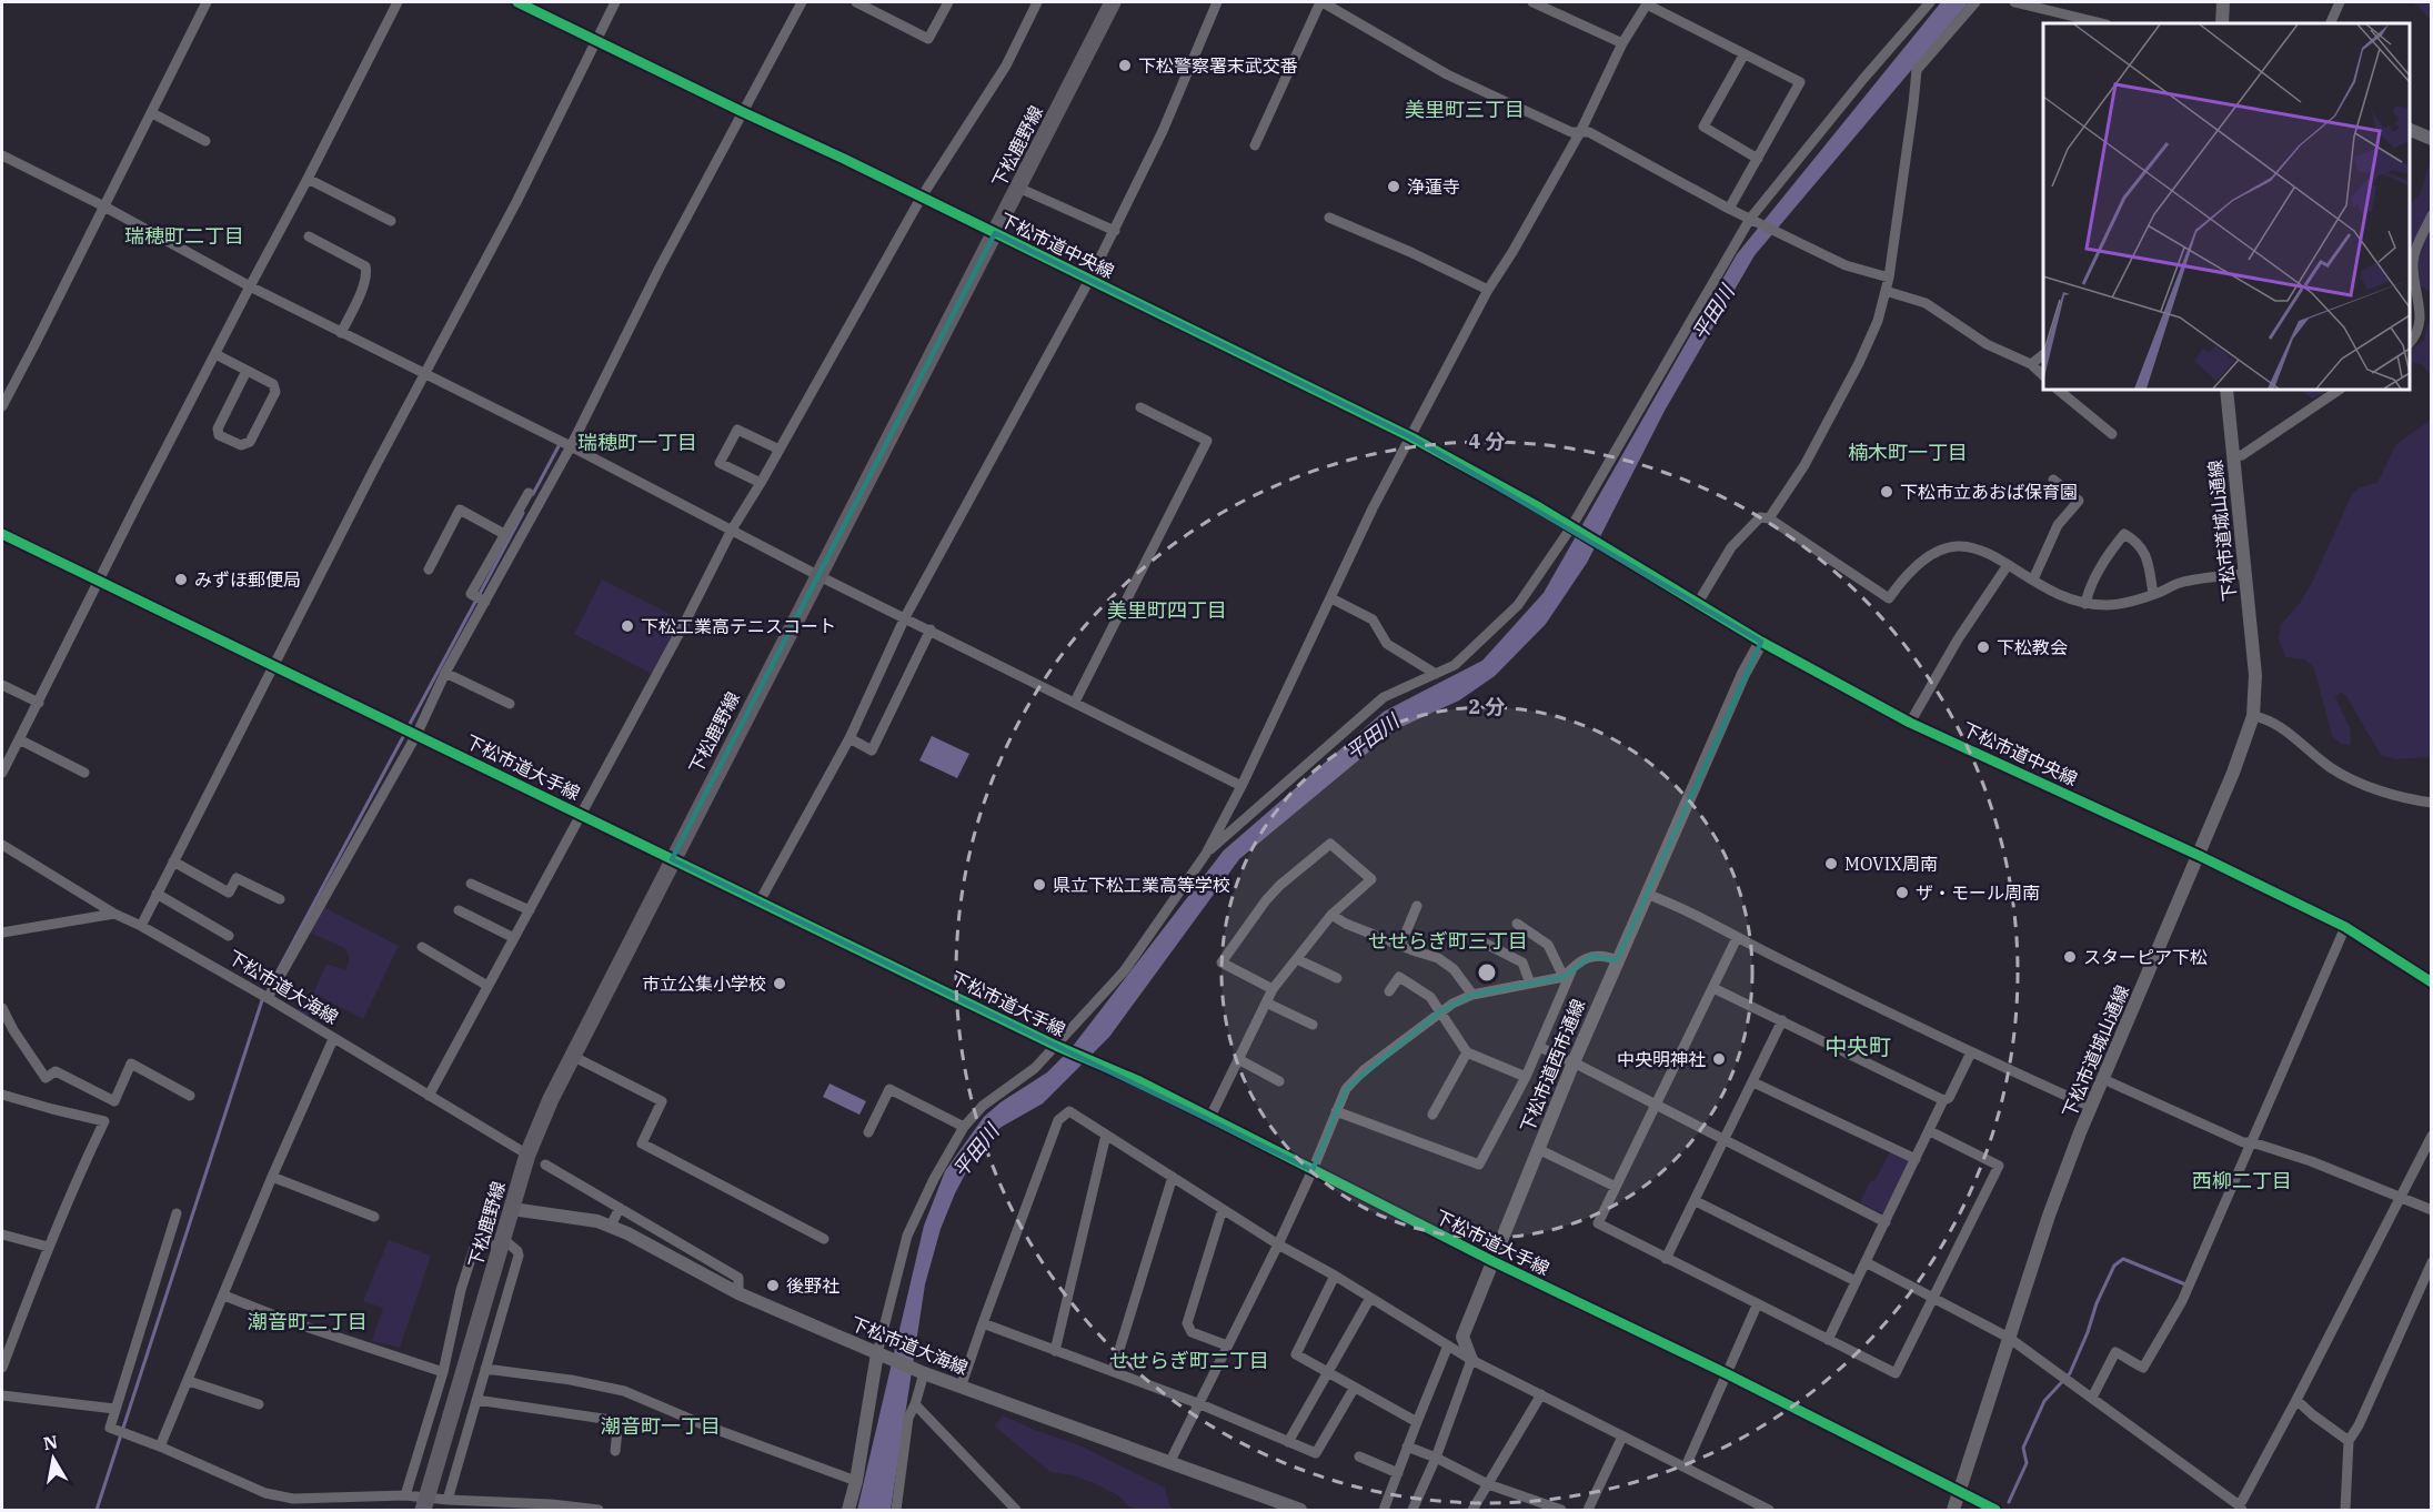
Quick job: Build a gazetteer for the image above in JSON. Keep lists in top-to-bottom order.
{
  "streets": {
    "main road": ["下松鹿野線"],
    "street": [
      "下松市道中央線",
      "下松市道城山通線",
      "下松市道大手線",
      "下松市道大海線",
      "下松市道西市通線"
    ]
  },
  "crossings": [
    ["下松鹿野線", "下松市道中央線"],
    ["下松鹿野線", "下松市道大手線"],
    ["下松鹿野線", "下松市道大海線"],
    ["下松市道中央線", "下松市道城山通線"],
    ["下松市道中央線", "下松市道西市通線"],
    ["下松市道城山通線", "下松市道大手線"],
    ["下松市道大手線", "下松市道西市通線"]
  ],
  "districts": [
    "美里町三丁目",
    "瑞穂町二丁目",
    "瑞穂町一丁目",
    "楠木町一丁目",
    "美里町四丁目",
    "せせらぎ町三丁目",
    "中央町",
    "西柳二丁目",
    "潮音町二丁目",
    "せせらぎ町二丁目",
    "潮音町一丁目"
  ],
  "water": ["平田川"],
  "places": [
    "下松警察署末武交番",
    "浄蓮寺",
    "下松市立あおば保育園",
    "みずほ郵便局",
    "下松工業高テニスコート",
    "下松教会",
    "MOVIX周南",
    "県立下松工業高等学校",
    "ザ・モール周南",
    "スターピア下松",
    "市立公集小学校",
    "中央明神社",
    "後野社"
  ],
  "north": "top",
  "rings": ["4 分", "2 分"]
}
